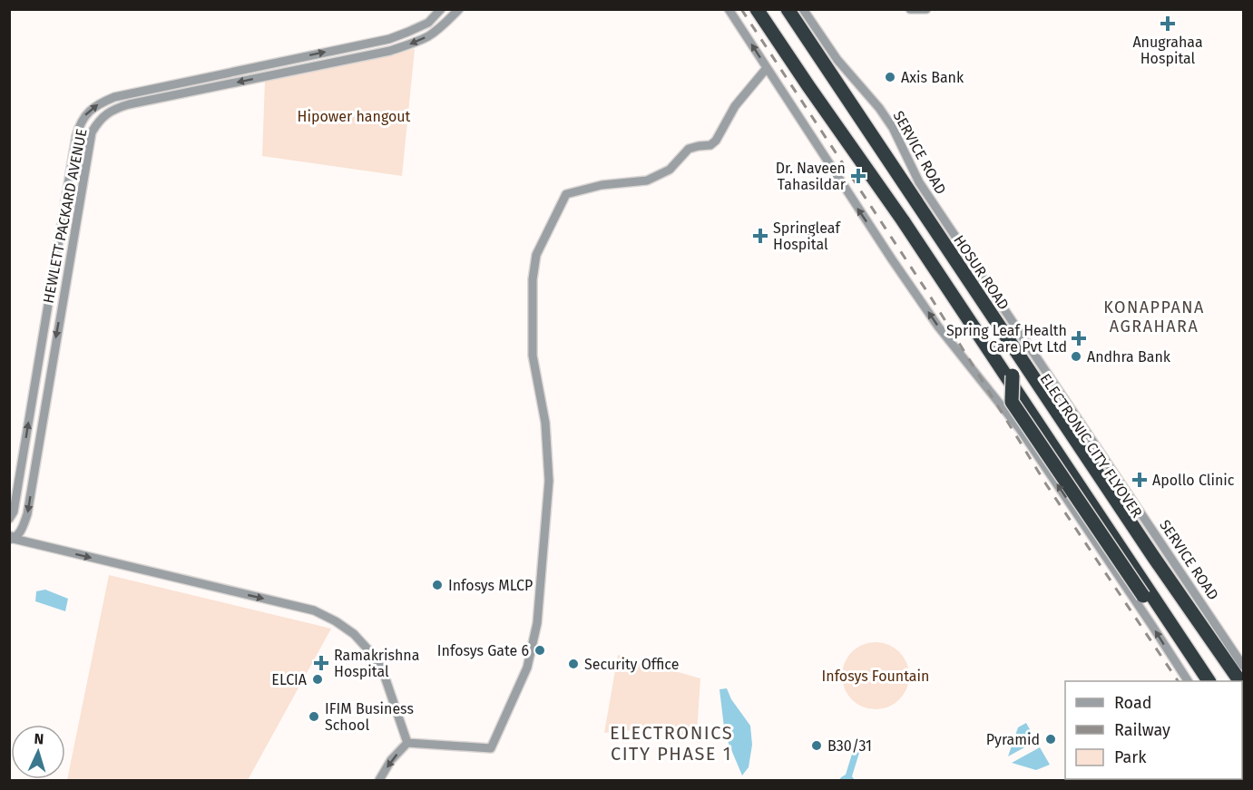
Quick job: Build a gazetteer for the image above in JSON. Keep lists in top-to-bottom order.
{
  "streets": {
    "highway": ["HOSUR ROAD", "ELECTRONIC CITY FLYOVER"],
    "street": ["SERVICE ROAD", "HEWLETT PACKARD AVENUE"]
  },
  "crossings": [
    ["SERVICE ROAD", "HOSUR ROAD"]
  ],
  "districts": ["KONAPPANA AGRAHARA", "ELECTRONICS CITY PHASE 1"],
  "parks": ["Hipower hangout", "Infosys Fountain"],
  "places": {
    "health": [
      "Anugrahaa Hospital",
      "Dr. Naveen Tahasildar",
      "Springleaf Hospital",
      "Spring Leaf Health Care Pvt Ltd",
      "Apollo Clinic",
      "Ramakrishna Hospital"
    ],
    "other": [
      "Axis Bank",
      "Andhra Bank",
      "Infosys MLCP",
      "Infosys Gate 6",
      "Security Office",
      "ELCIA",
      "IFIM Business School",
      "Pyramid",
      "B30/31"
    ]
  },
  "legend": ["Road", "Railway", "Park"],
  "north": "top"
}
